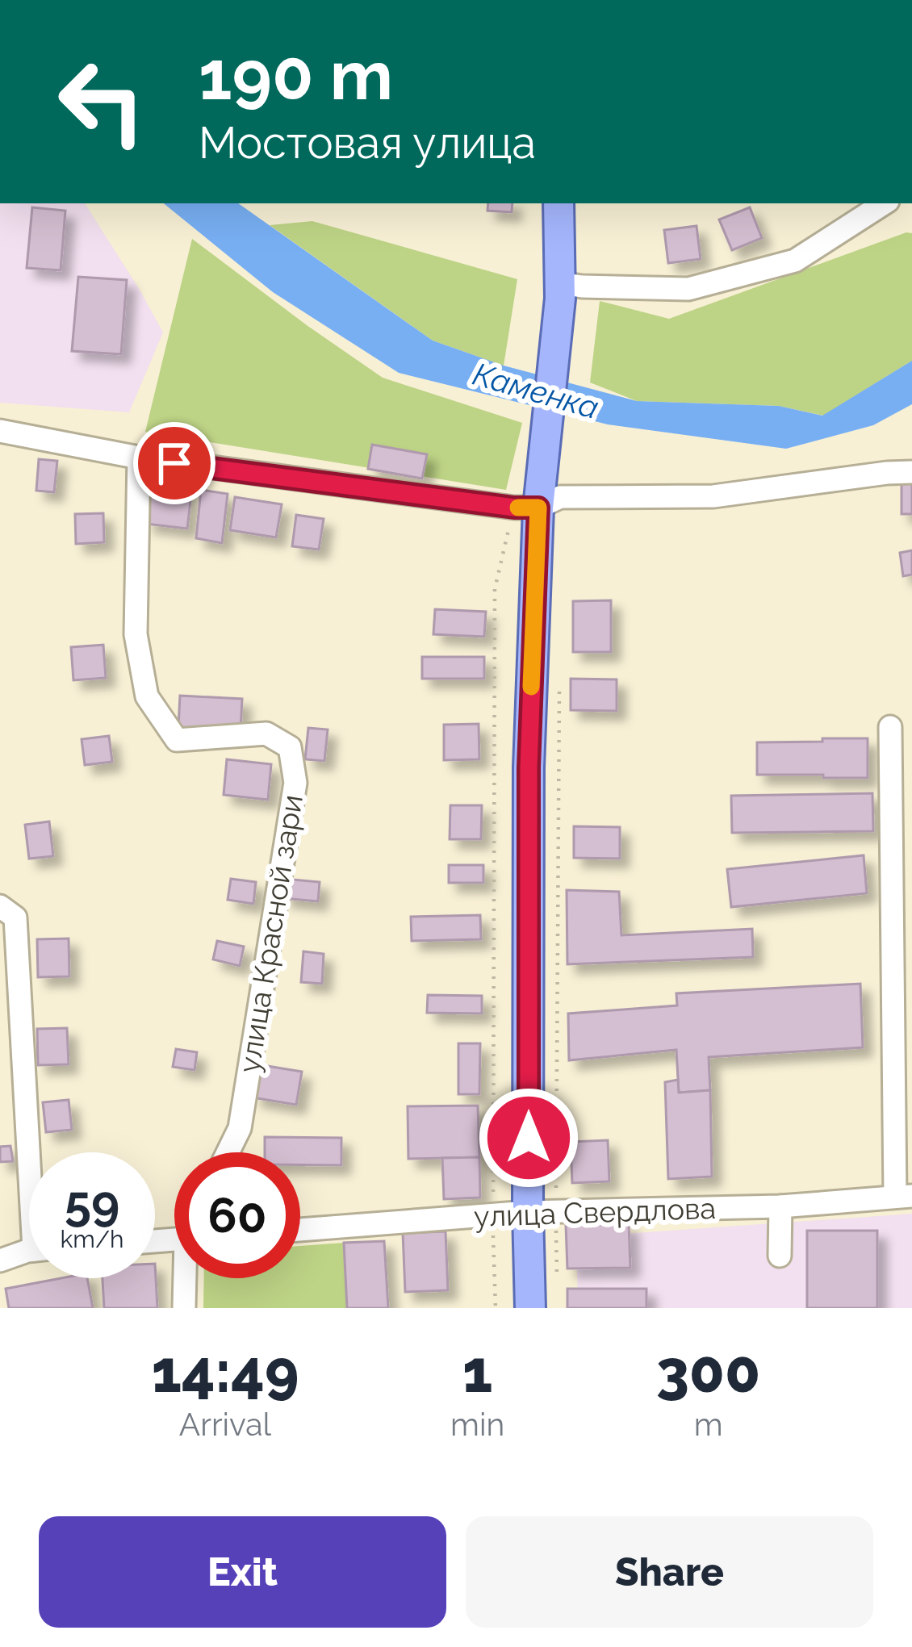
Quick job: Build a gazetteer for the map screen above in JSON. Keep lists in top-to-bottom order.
{
  "streets": {
    "street": ["улица Красной зари", "улица Свердлова"]
  },
  "water": ["Каменка"],
  "page": {
    "turn": ["190 m", "Мостовая улица"],
    "speed": "59 km/h",
    "limit": "60",
    "eta": [
      "14:49",
      "Arrival",
      "1",
      "min",
      "300",
      "m"
    ],
    "buttons": ["Exit", "Share"]
  }
}
